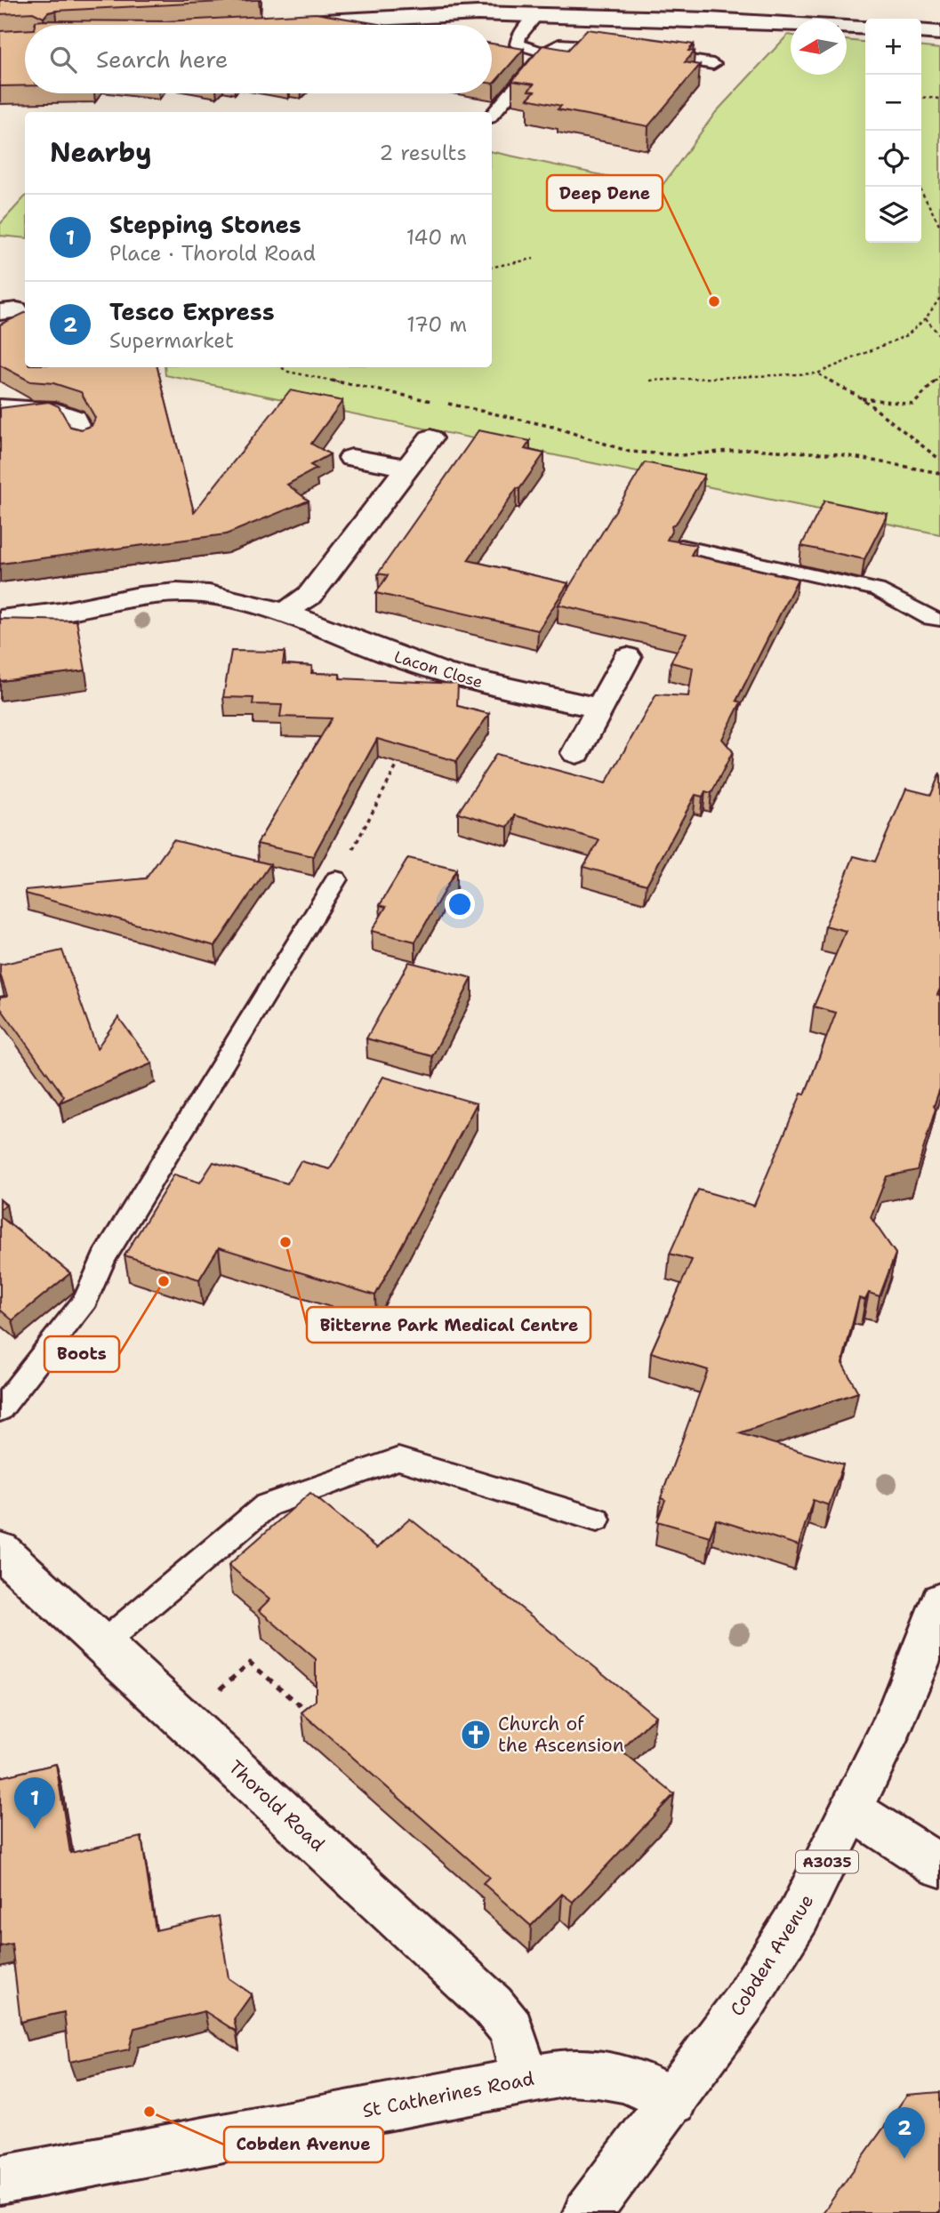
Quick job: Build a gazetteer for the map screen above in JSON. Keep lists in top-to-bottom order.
{
  "streets": {
    "street": [
      "Lacon Close",
      "Thorold Road",
      "A3035",
      "Cobden Avenue",
      "St Catherines Road"
    ]
  },
  "crossings": [
    ["Thorold Road", "St Catherines Road"],
    ["Cobden Avenue", "St Catherines Road"]
  ],
  "places": {
    "other": [
      "Deep Dene",
      "Bitterne Park Medical Centre",
      "Boots",
      "Cobden Avenue"
    ],
    "church": ["Church of the Ascension"]
  },
  "north": "left",
  "page": {
    "map_buttons": ["+", "−"],
    "search": "Search here",
    "heading": ["Nearby", "2 results"],
    "list": [
      {
        "mark": "1",
        "name": "Stepping Stones",
        "note": "Place · Thorold Road",
        "value": "140 m"
      },
      {
        "mark": "2",
        "name": "Tesco Express",
        "note": "Supermarket",
        "value": "170 m"
      }
    ],
    "pins": ["1", "2"]
  }
}
